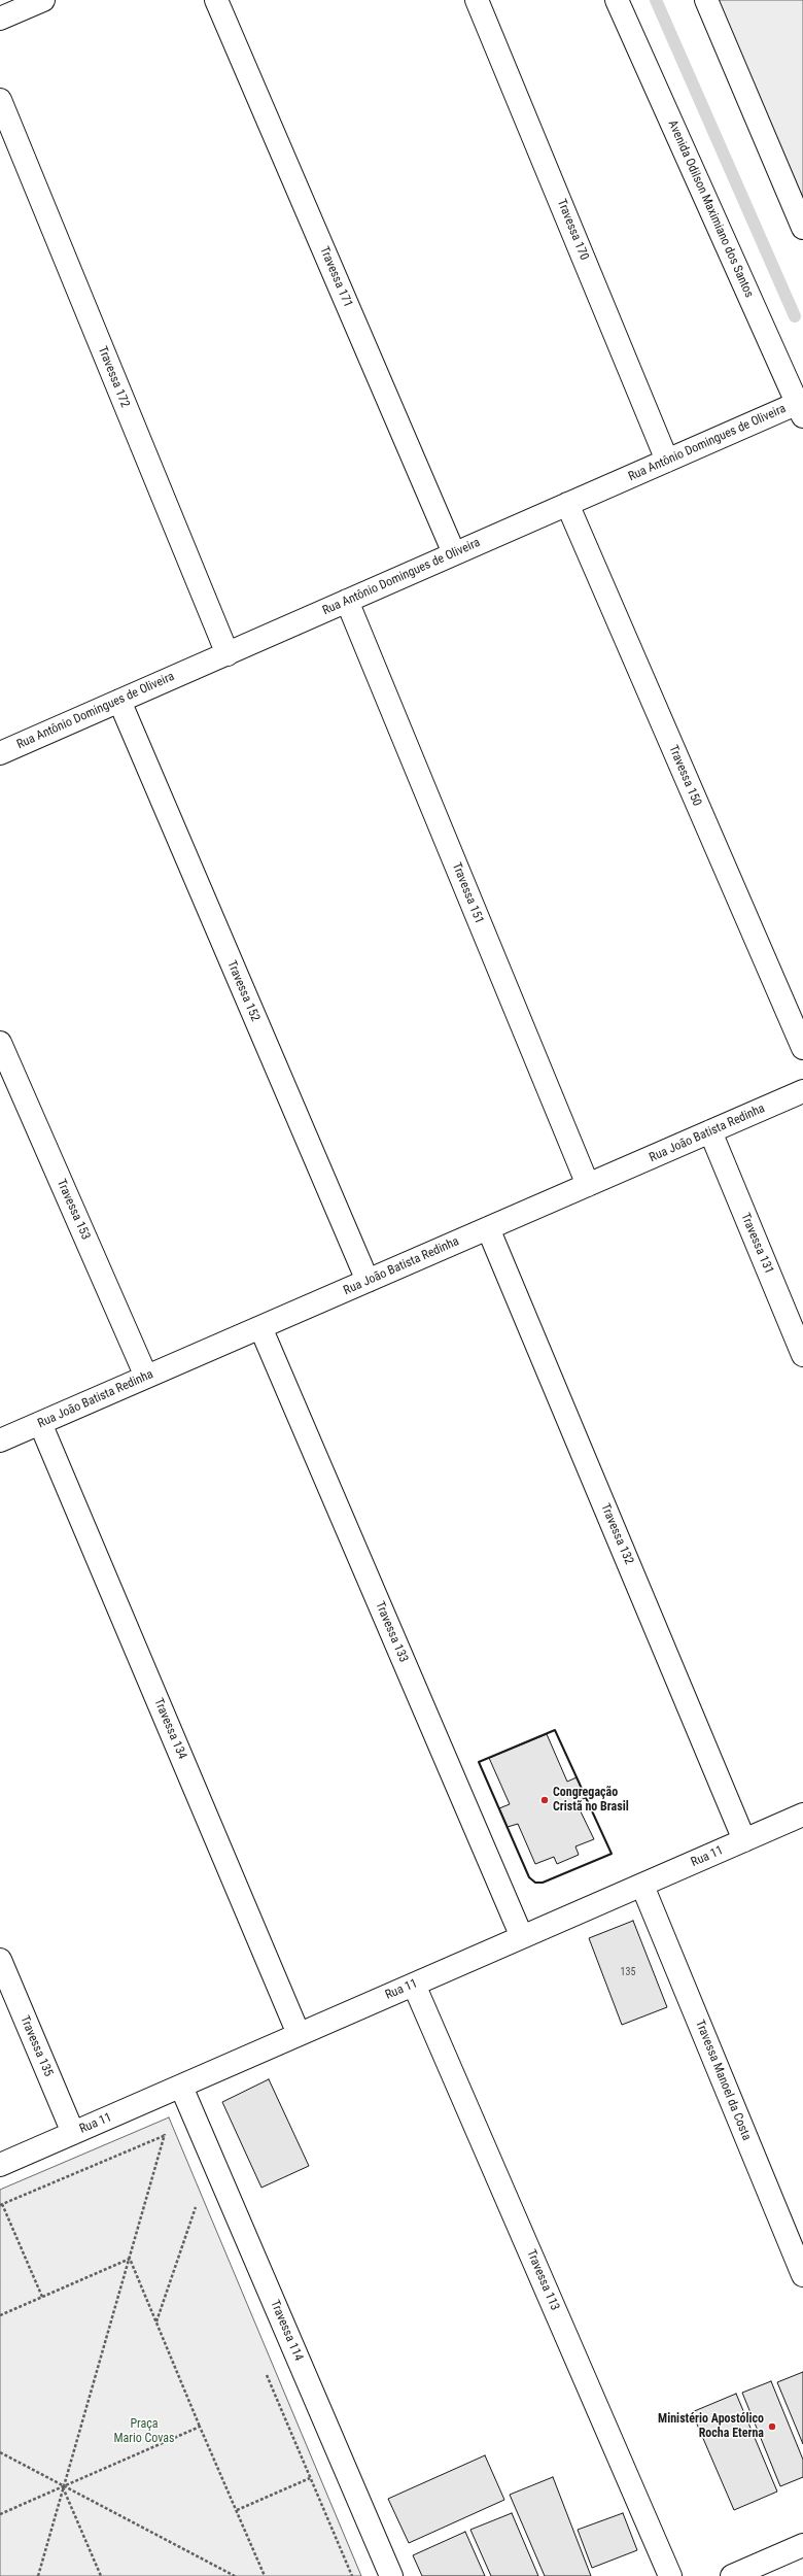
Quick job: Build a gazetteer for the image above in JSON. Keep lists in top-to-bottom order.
{
  "streets": {
    "street": [
      "Avenida Odilson Maximiano dos Santos",
      "Travessa 170",
      "Travessa 171",
      "Travessa 172",
      "Rua Antônio Domingues de Oliveira",
      "Travessa 150",
      "Travessa 151",
      "Travessa 152",
      "Rua João Batista Redinha",
      "Travessa 153",
      "Travessa 131",
      "Travessa 132",
      "Travessa 133",
      "Travessa 134",
      "Rua 11",
      "Travessa 135",
      "Travessa Manoel da Costa",
      "Travessa 113",
      "Travessa 114"
    ]
  },
  "crossings": [
    ["Avenida Odilson Maximiano dos Santos", "Rua Antônio Domingues de Oliveira"],
    ["Travessa 170", "Rua Antônio Domingues de Oliveira"],
    ["Travessa 171", "Rua Antônio Domingues de Oliveira"],
    ["Travessa 172", "Rua Antônio Domingues de Oliveira"],
    ["Rua Antônio Domingues de Oliveira", "Travessa 150"],
    ["Rua Antônio Domingues de Oliveira", "Travessa 151"],
    ["Rua Antônio Domingues de Oliveira", "Travessa 152"],
    ["Travessa 151", "Rua João Batista Redinha"],
    ["Travessa 152", "Rua João Batista Redinha"],
    ["Rua João Batista Redinha", "Travessa 153"],
    ["Rua João Batista Redinha", "Travessa 131"],
    ["Rua João Batista Redinha", "Travessa 132"],
    ["Rua João Batista Redinha", "Travessa 133"],
    ["Rua João Batista Redinha", "Travessa 134"],
    ["Travessa 132", "Rua 11"],
    ["Travessa 133", "Rua 11"],
    ["Travessa 134", "Rua 11"],
    ["Rua 11", "Travessa 135"],
    ["Rua 11", "Travessa Manoel da Costa"],
    ["Rua 11", "Travessa 113"],
    ["Rua 11", "Travessa 114"]
  ],
  "parks": ["Praça Mario Covas"],
  "places": ["Congregação Cristã no Brasil", "Ministério Apostólico Rocha Eterna"],
  "house_numbers": ["135"]
}
